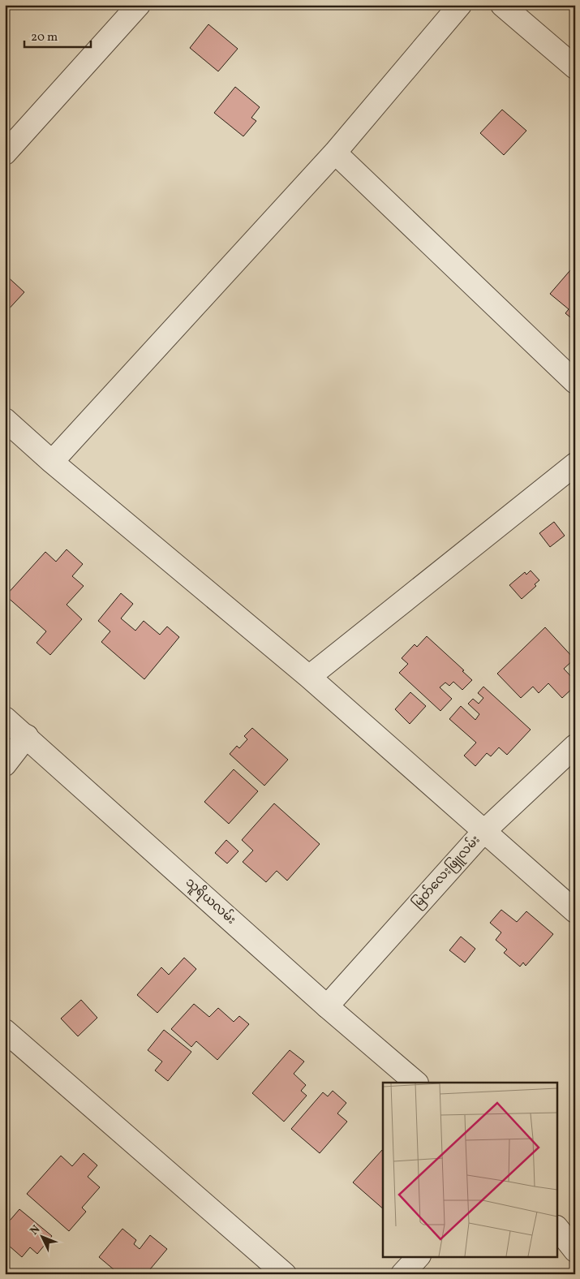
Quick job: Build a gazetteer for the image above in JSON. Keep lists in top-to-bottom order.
{
  "streets": {
    "street": ["မြတ်လေးဖြူလမ်း", "သူရိယလမ်း"]
  },
  "crossings": [
    ["မြတ်လေးဖြူလမ်း", "သူရိယလမ်း"]
  ],
  "scale_bar": "20 m",
  "north": "top left"
}
